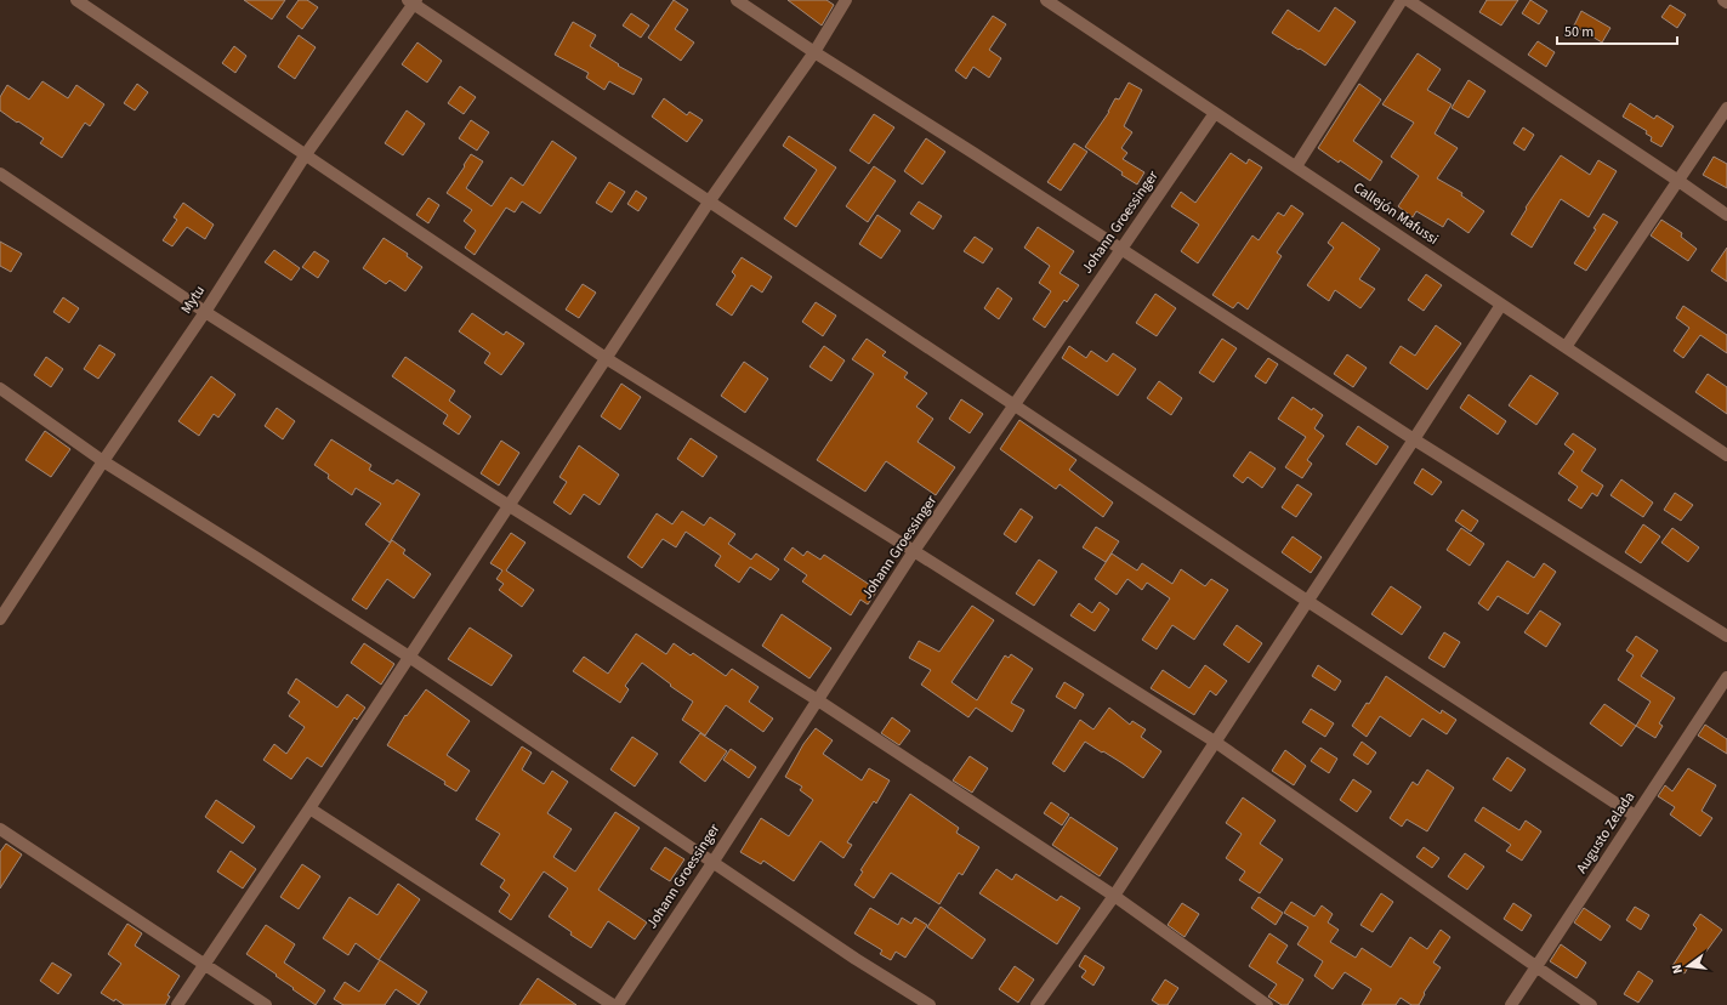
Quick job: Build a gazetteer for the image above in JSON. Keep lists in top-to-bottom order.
{
  "streets": {
    "street": [
      "Callejón Mafussi",
      "Johann Groessinger",
      "Mytu",
      "Augusto Zelada"
    ]
  },
  "crossings": [
    ["Callejón Mafussi", "Johann Groessinger"]
  ],
  "scale_bar": "50 m",
  "north": "left"
}
